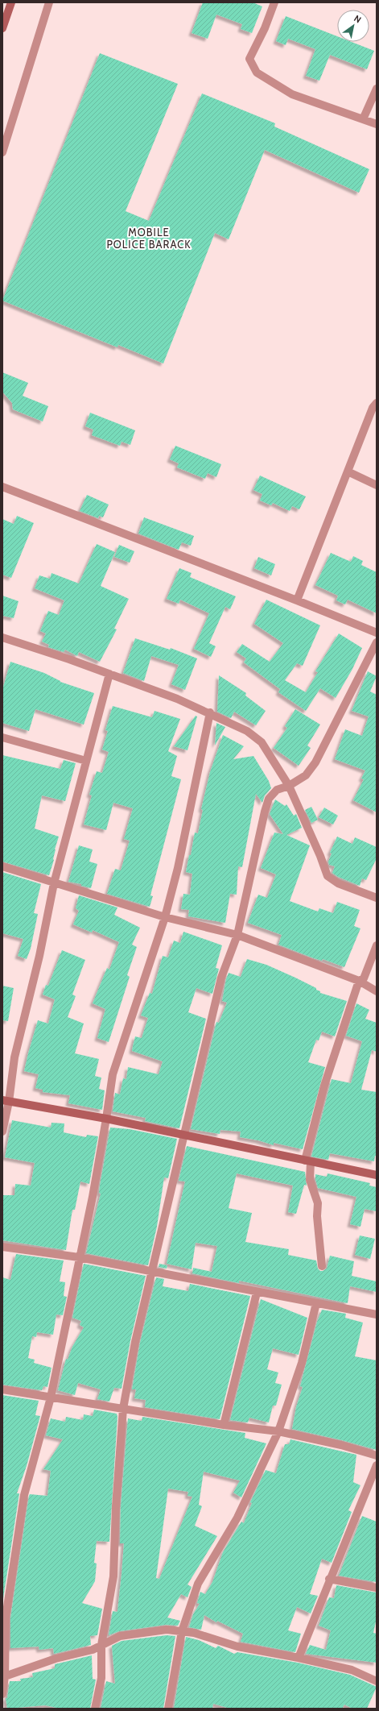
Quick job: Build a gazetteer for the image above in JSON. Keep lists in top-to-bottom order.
{
  "districts": ["MOBILE POLICE BARACK"],
  "north": "top right"
}
